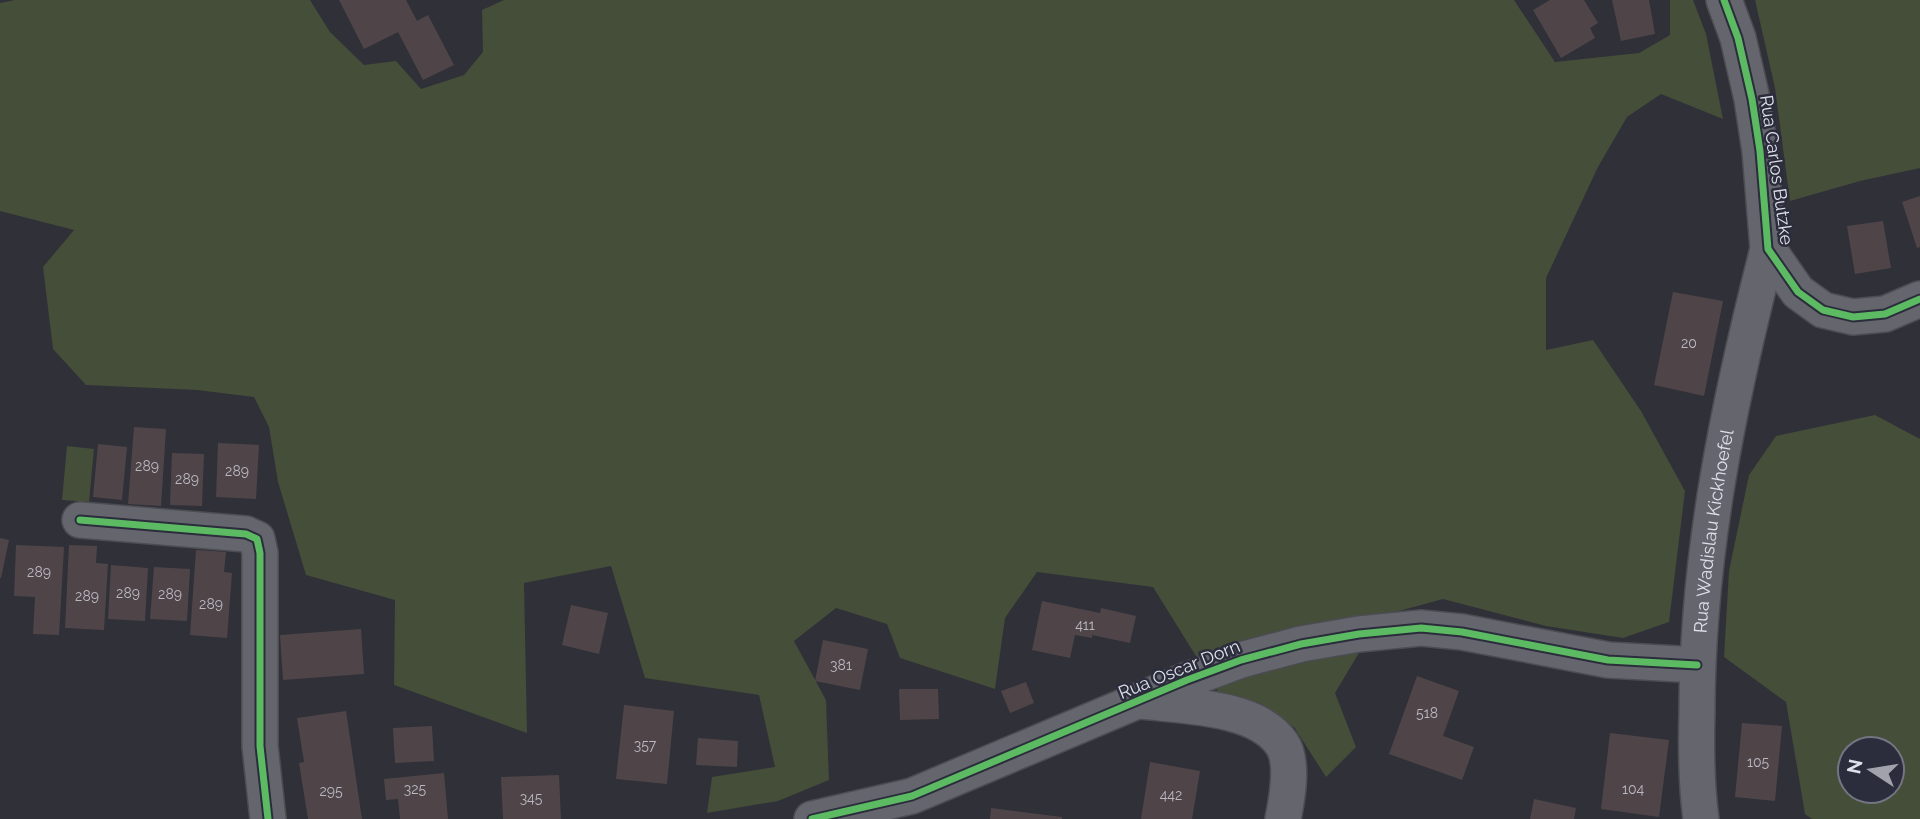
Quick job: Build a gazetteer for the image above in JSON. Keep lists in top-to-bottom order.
{
  "streets": {
    "street": ["Rua Carlos Butzke", "Rua Wadislau Kickhoefel", "Rua Oscar Dorn"]
  },
  "crossings": [
    ["Rua Carlos Butzke", "Rua Wadislau Kickhoefel"],
    ["Rua Wadislau Kickhoefel", "Rua Oscar Dorn"]
  ],
  "house_numbers": [
    "20",
    "289",
    "289",
    "289",
    "289",
    "289",
    "289",
    "289",
    "289",
    "411",
    "381",
    "518",
    "357",
    "105",
    "325",
    "104",
    "295",
    "442",
    "345"
  ],
  "north": "left"
}
